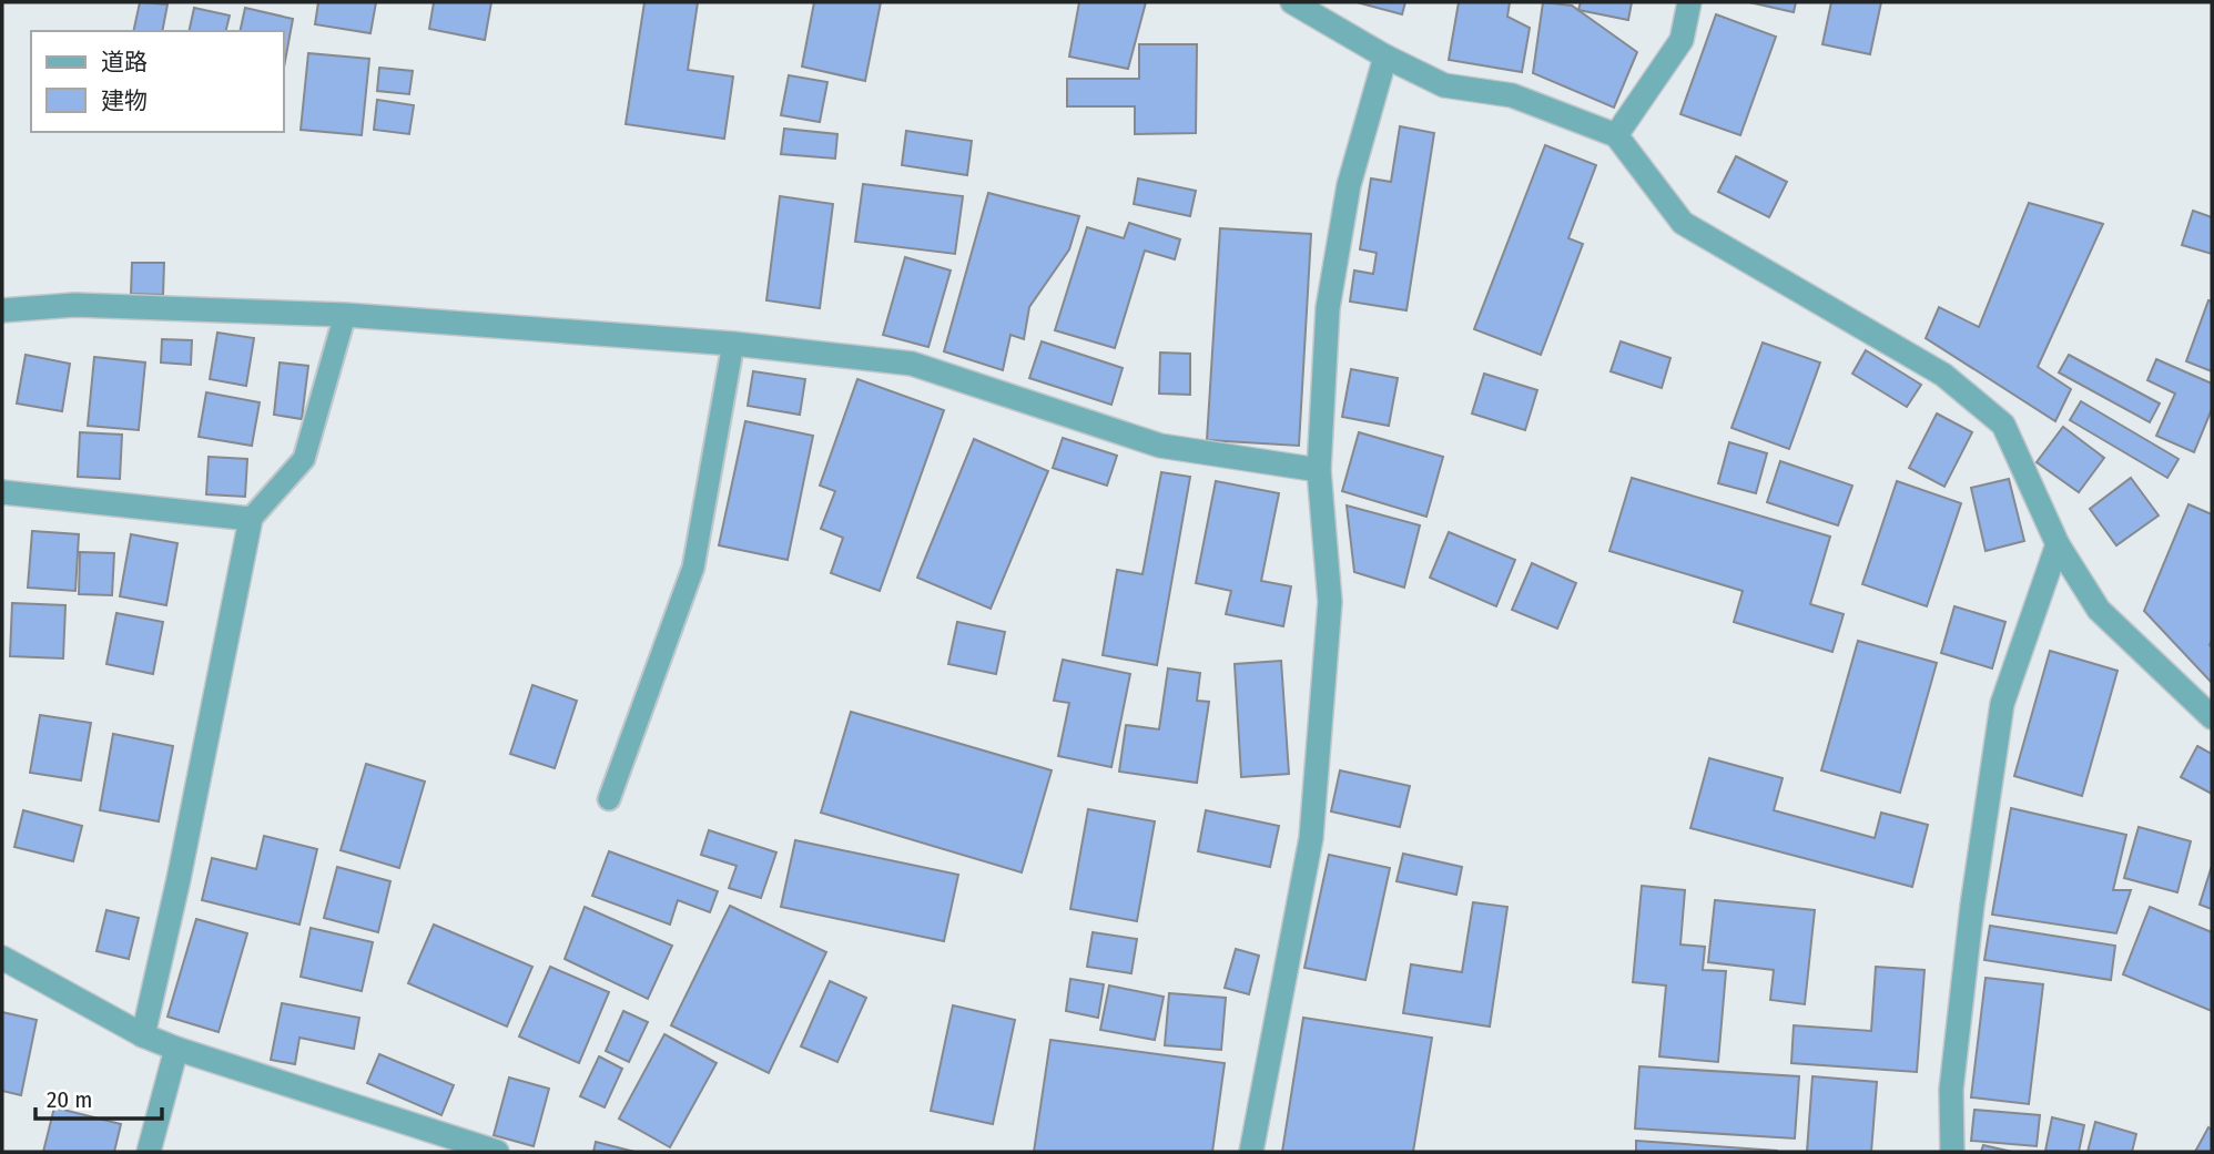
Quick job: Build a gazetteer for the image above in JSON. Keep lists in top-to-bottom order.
{
  "legend": ["道路", "建物"],
  "scale_bar": "20 m"
}
